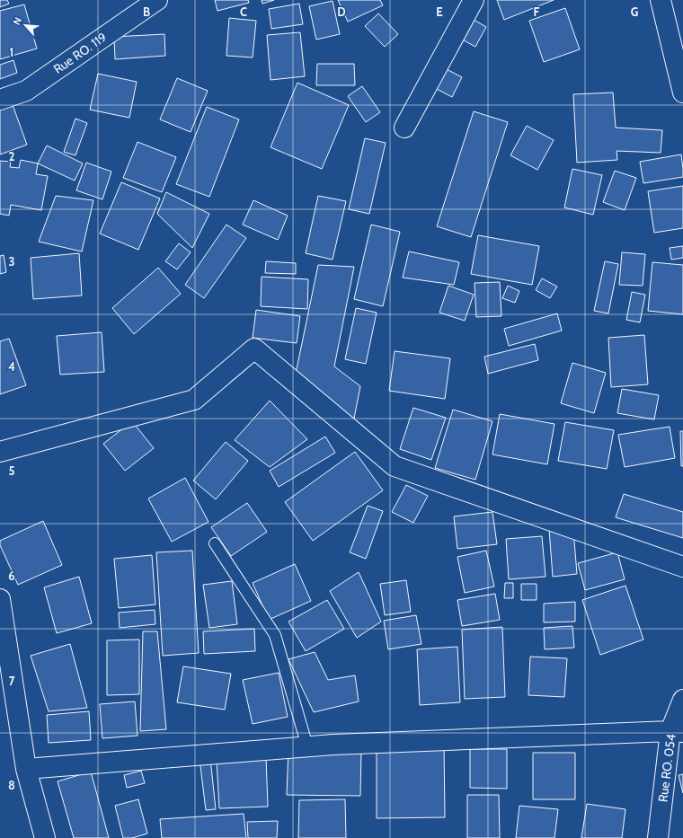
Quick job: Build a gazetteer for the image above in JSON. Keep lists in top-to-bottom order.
{
  "streets": {
    "street": ["Rue RO. 119", "Rue RO. 054"]
  },
  "north": "top left",
  "grid": {
    "columns": [
      "B",
      "C",
      "D",
      "E",
      "F",
      "G"
    ],
    "rows": [
      "1",
      "2",
      "3",
      "4",
      "5",
      "6",
      "7",
      "8"
    ]
  }
}
